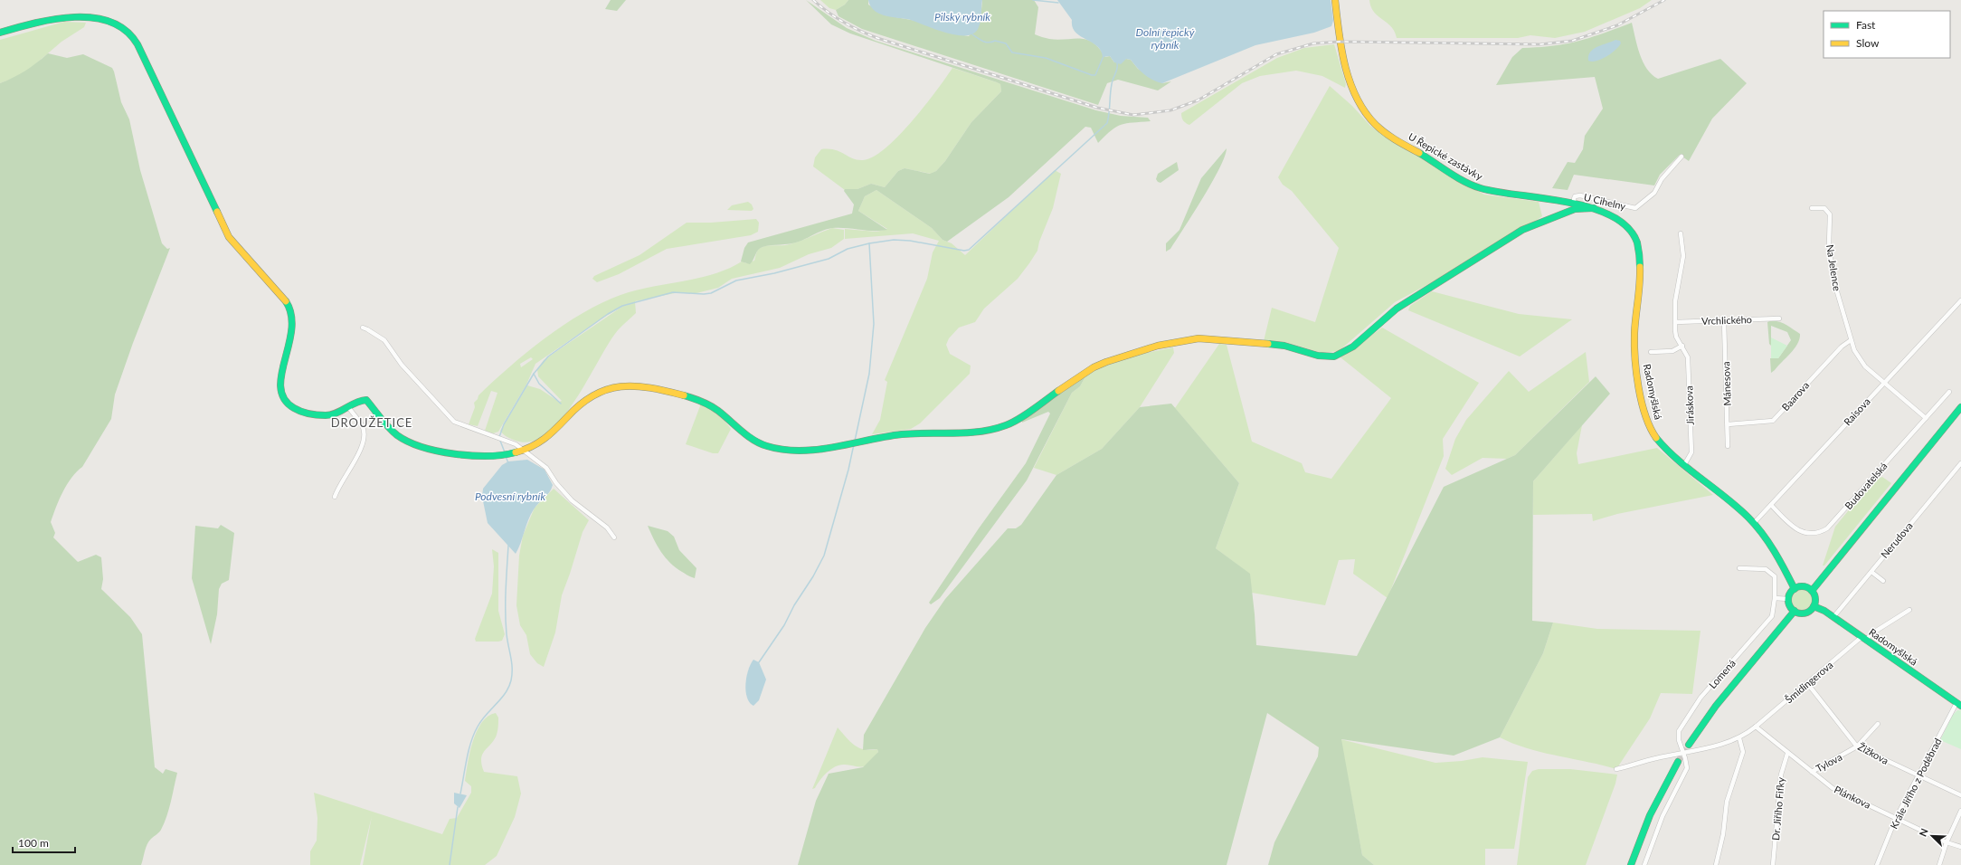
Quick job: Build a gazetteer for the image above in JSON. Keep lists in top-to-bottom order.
{
  "streets": {
    "street": [
      "U Řepické zastávky",
      "U Cihelny",
      "Na Jelence",
      "Vrchlického",
      "Mánesova",
      "Radomyšlská",
      "Baarova",
      "Jiráskova",
      "Raisova",
      "Budovatelská",
      "Nerudova",
      "Lomená",
      "Šmidingerova",
      "Žižkova",
      "Tylova",
      "Krále Jiřího z Poděbrad",
      "Plánkova",
      "Dr. Jiřího Fifky"
    ]
  },
  "crossings": [
    ["U Řepické zastávky", "U Cihelny"],
    ["U Řepické zastávky", "Radomyšlská"],
    ["U Cihelny", "Radomyšlská"],
    ["Na Jelence", "Baarova"],
    ["Na Jelence", "Raisova"],
    ["Na Jelence", "Budovatelská"],
    ["Vrchlického", "Mánesova"],
    ["Vrchlického", "Jiráskova"],
    ["Mánesova", "Baarova"],
    ["Radomyšlská", "Jiráskova"],
    ["Radomyšlská", "Raisova"],
    ["Radomyšlská", "Nerudova"],
    ["Radomyšlská", "Šmidingerova"],
    ["Radomyšlská", "Krále Jiřího z Poděbrad"],
    ["Raisova", "Budovatelská"],
    ["Lomená", "Šmidingerova"],
    ["Šmidingerova", "Žižkova"],
    ["Šmidingerova", "Plánkova"],
    ["Žižkova", "Tylova"],
    ["Žižkova", "Krále Jiřího z Poděbrad"],
    ["Tylova", "Plánkova"],
    ["Krále Jiřího z Poděbrad", "Plánkova"],
    ["Plánkova", "Dr. Jiřího Fifky"]
  ],
  "districts": ["DROUŽETICE"],
  "water": ["Pilský rybník", "Dolní řepický rybník", "Podvesní rybník"],
  "legend": ["Fast", "Slow"],
  "scale_bar": "100 m",
  "north": "top left"
}
